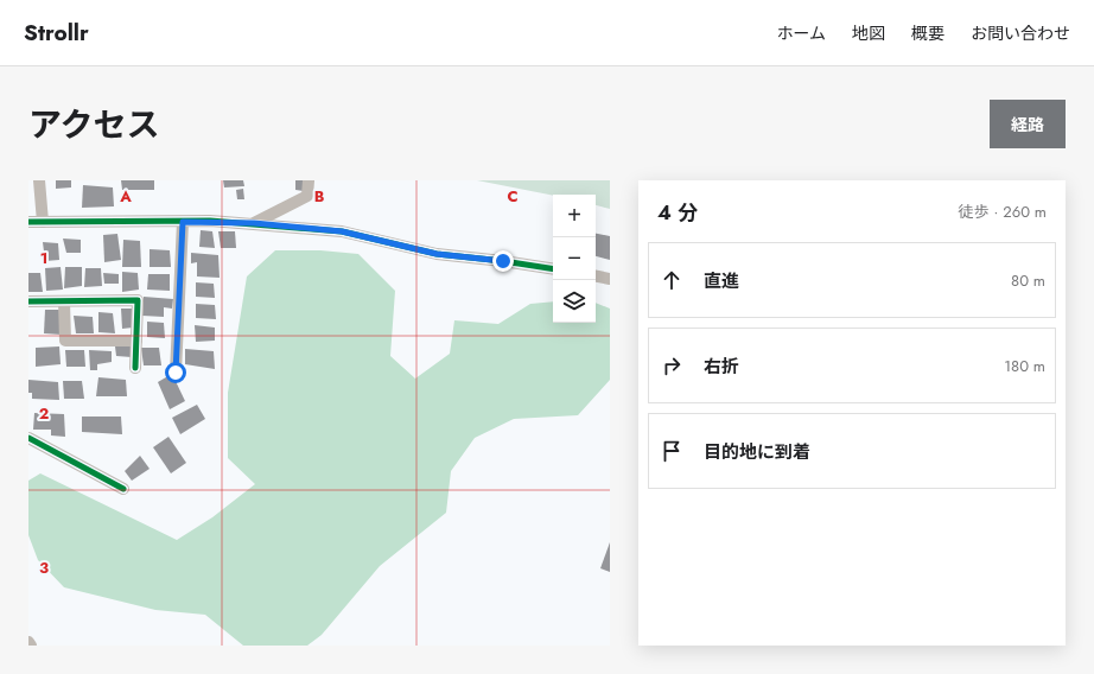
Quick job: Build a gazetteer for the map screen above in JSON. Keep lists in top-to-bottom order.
{
  "page": {
    "header": "Strollr",
    "nav": [
      "ホーム",
      "地図",
      "概要",
      "お問い合わせ"
    ],
    "title": "アクセス",
    "buttons": "経路",
    "heading": ["4 分", "徒歩 · 260 m"],
    "map_buttons": ["+", "−"],
    "list": [
      ["直進", "80 m"],
      ["右折", "180 m"],
      "目的地に到着"
    ]
  },
  "grid": {
    "columns": ["A", "B", "C"],
    "rows": ["1", "2", "3"]
  }
}
